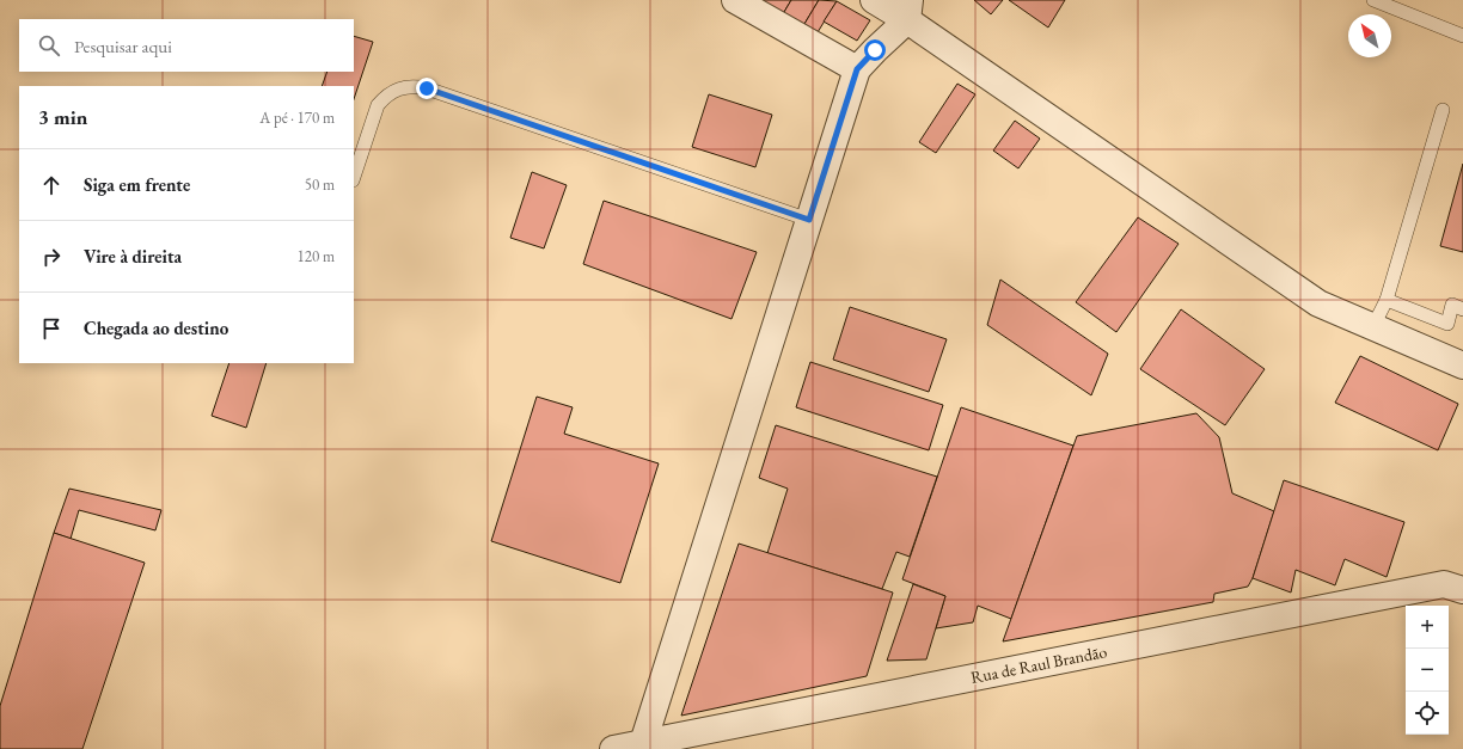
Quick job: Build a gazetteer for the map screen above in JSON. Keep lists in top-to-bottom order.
{
  "streets": {
    "street": ["Rua de Raul Brandão"]
  },
  "north": "top left",
  "page": {
    "search": "Pesquisar aqui",
    "heading": ["3 min", "A pé · 170 m"],
    "list": [
      ["Siga em frente", "50 m"],
      ["Vire à direita", "120 m"],
      "Chegada ao destino"
    ],
    "map_buttons": ["+", "−"]
  }
}
